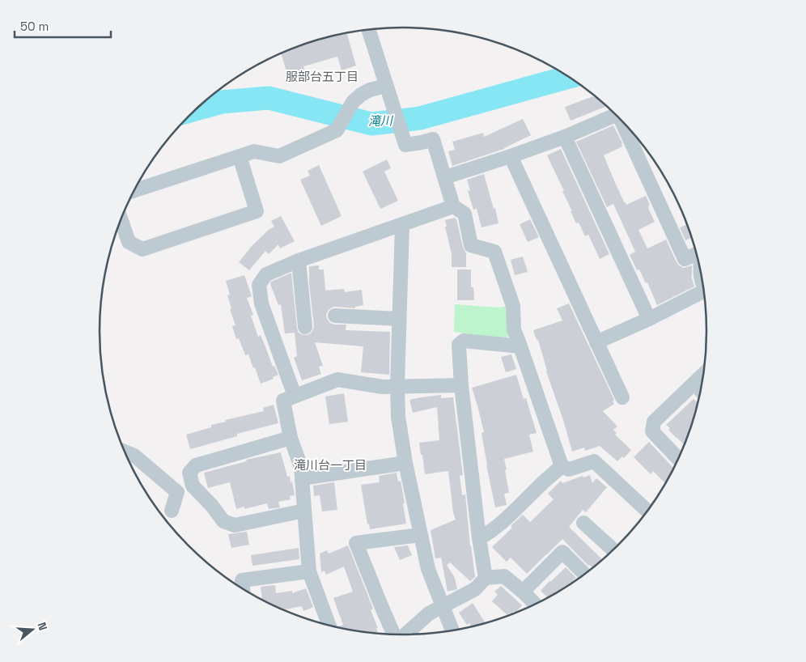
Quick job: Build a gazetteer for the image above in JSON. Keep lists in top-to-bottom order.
{
  "districts": ["服部台五丁目", "滝川台一丁目"],
  "water": ["滝川"],
  "scale_bar": "50 m",
  "north": "right"
}
